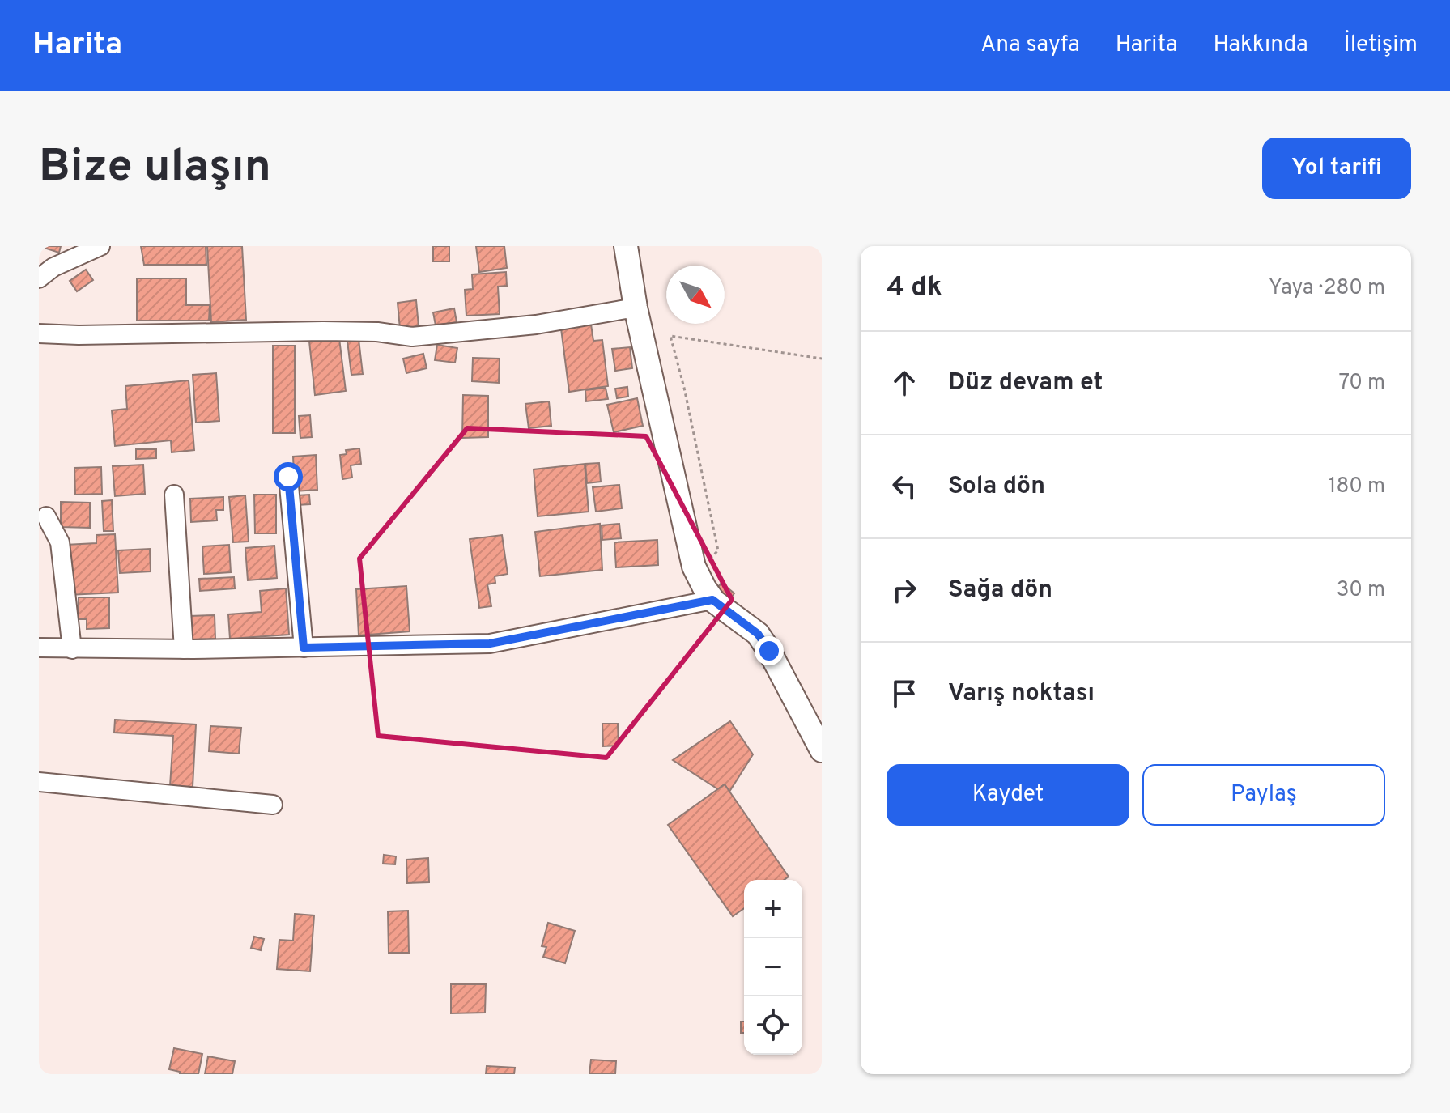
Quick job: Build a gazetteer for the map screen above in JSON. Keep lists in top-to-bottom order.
{
  "north": "bottom right",
  "page": {
    "header": "Harita",
    "nav": [
      "Ana sayfa",
      "Harita",
      "Hakkında",
      "İletişim"
    ],
    "buttons": [
      "Yol tarifi",
      ["Kaydet", "Paylaş"]
    ],
    "title": "Bize ulaşın",
    "heading": ["4 dk", "Yaya · 280 m"],
    "list": [
      ["Düz devam et", "70 m"],
      ["Sola dön", "180 m"],
      ["Sağa dön", "30 m"],
      "Varış noktası"
    ],
    "map_buttons": ["+", "−"]
  }
}
